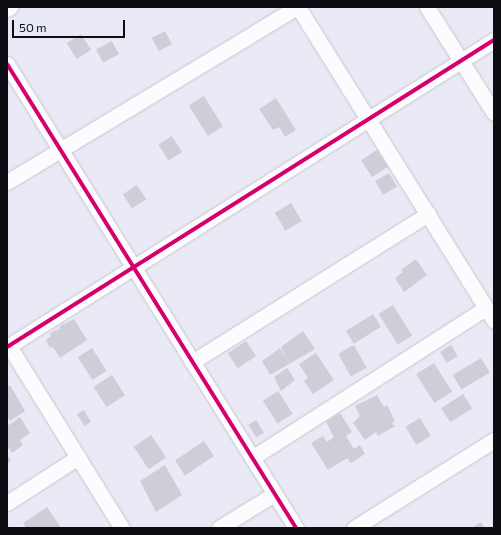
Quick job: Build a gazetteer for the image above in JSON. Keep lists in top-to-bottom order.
{
  "scale_bar": "50 m"
}
